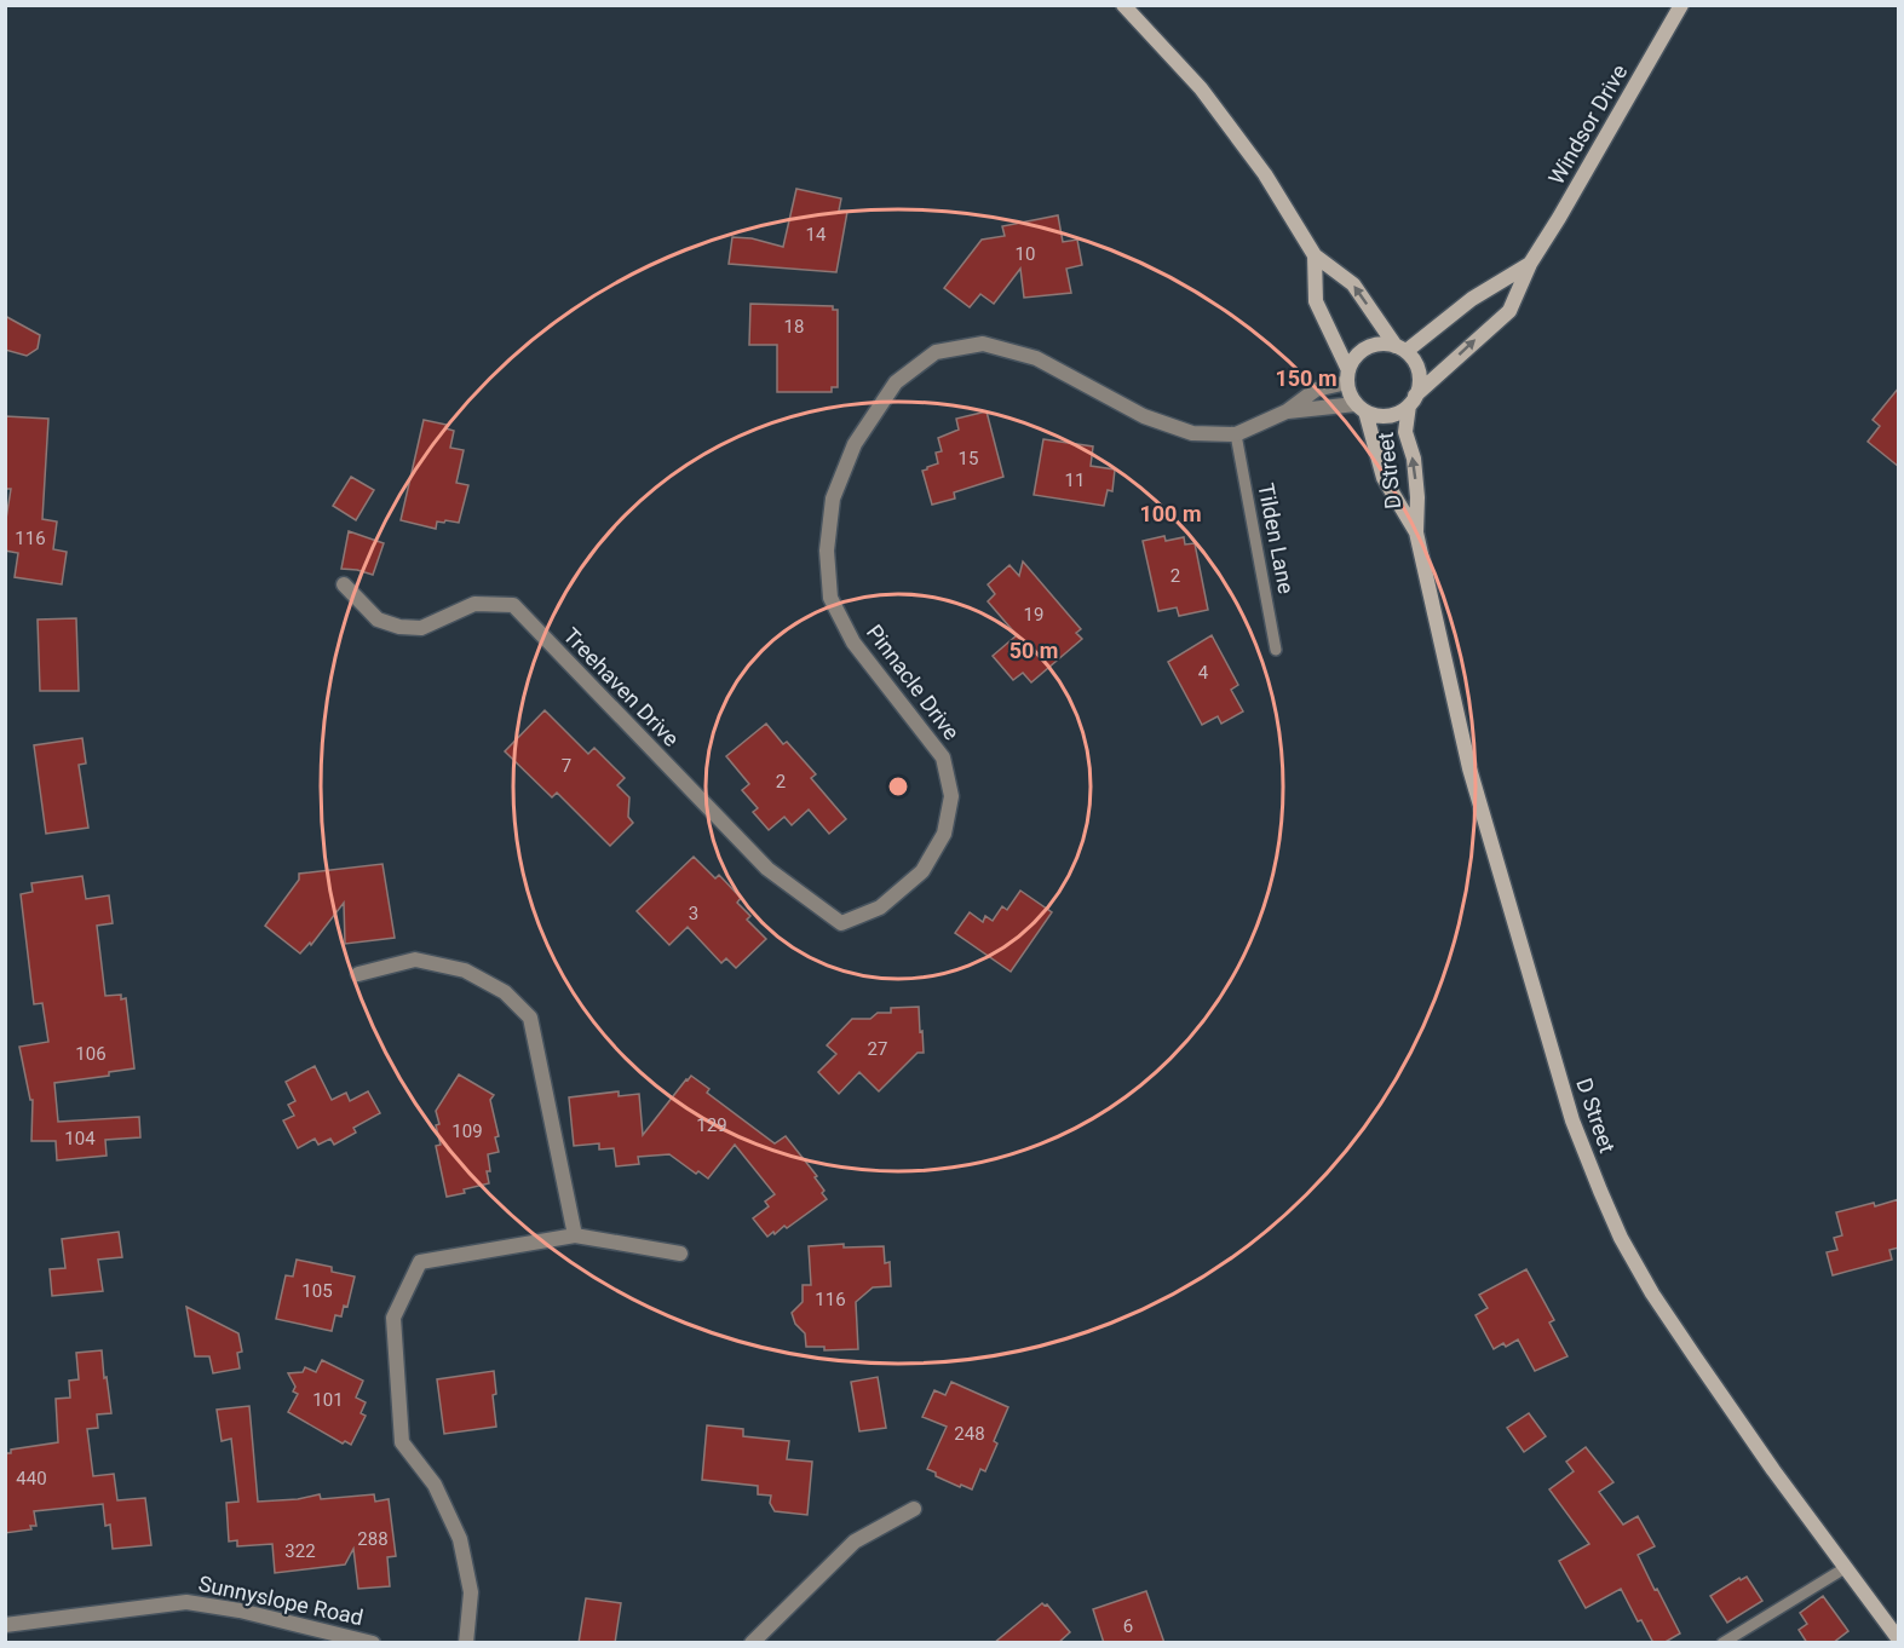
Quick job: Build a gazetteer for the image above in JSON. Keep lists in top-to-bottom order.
{
  "streets": {
    "street": [
      "Windsor Drive",
      "D Street",
      "Pinnacle Drive",
      "Treehaven Drive",
      "Sunnyslope Road"
    ],
    "lane": ["Tilden Lane"]
  },
  "crossings": [
    ["Windsor Drive", "D Street"],
    ["Windsor Drive", "Pinnacle Drive"],
    ["D Street", "Pinnacle Drive"],
    ["Tilden Lane", "Pinnacle Drive"],
    ["Pinnacle Drive", "Treehaven Drive"]
  ],
  "house_numbers": [
    "14",
    "10",
    "18",
    "15",
    "11",
    "116",
    "2",
    "19",
    "4",
    "7",
    "2",
    "3",
    "27",
    "106",
    "129",
    "109",
    "104",
    "105",
    "116",
    "101",
    "248",
    "440",
    "288",
    "322",
    "6"
  ],
  "rings": ["150 m", "100 m", "50 m"]
}
